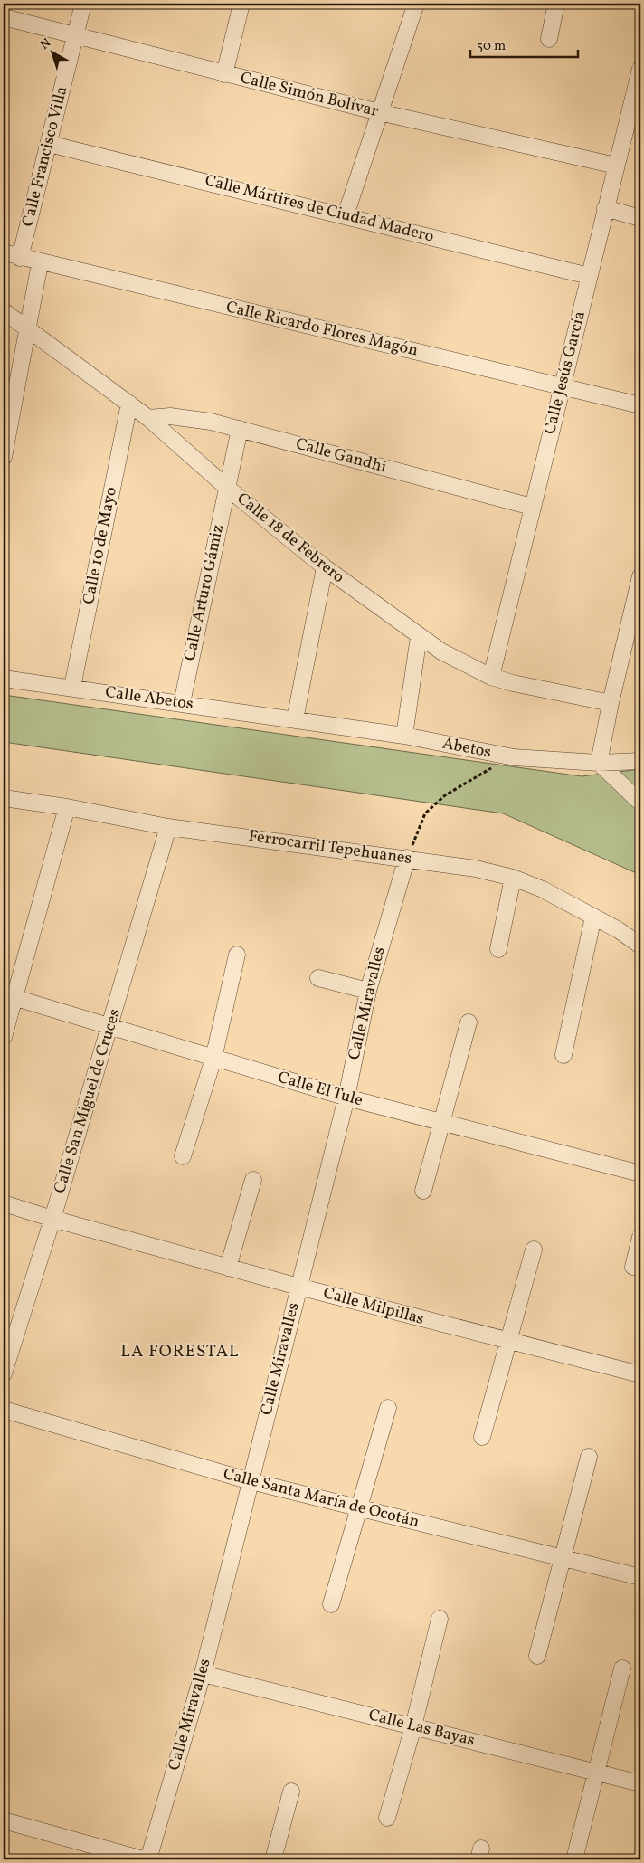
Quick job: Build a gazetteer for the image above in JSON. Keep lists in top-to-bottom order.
{
  "streets": {
    "street": [
      "Calle Simón Bolívar",
      "Calle Francisco Villa",
      "Calle Mártires de Ciudad Madero",
      "Calle Ricardo Flores Magón",
      "Calle Jesús García",
      "Calle Gandhi",
      "Calle 18 de Febrero",
      "Calle 10 de Mayo",
      "Calle Arturo Gámiz",
      "Calle Abetos",
      "Abetos",
      "Ferrocarril Tepehuanes",
      "Calle Miravalles",
      "Calle El Tule",
      "Calle San Miguel de Cruces",
      "Calle Milpillas",
      "Calle Santa María de Ocotán",
      "Calle Las Bayas"
    ]
  },
  "crossings": [
    ["Calle Simón Bolívar", "Calle Francisco Villa"],
    ["Calle Simón Bolívar", "Calle Jesús García"],
    ["Calle Francisco Villa", "Calle Mártires de Ciudad Madero"],
    ["Calle Francisco Villa", "Calle Ricardo Flores Magón"],
    ["Calle Mártires de Ciudad Madero", "Calle Jesús García"],
    ["Calle Ricardo Flores Magón", "Calle Jesús García"],
    ["Calle Jesús García", "Calle Gandhi"],
    ["Calle Jesús García", "Calle 18 de Febrero"],
    ["Calle Gandhi", "Calle 18 de Febrero"],
    ["Calle Gandhi", "Calle Arturo Gámiz"],
    ["Calle 18 de Febrero", "Calle 10 de Mayo"],
    ["Calle 18 de Febrero", "Calle Arturo Gámiz"],
    ["Calle 10 de Mayo", "Calle Abetos"],
    ["Calle Arturo Gámiz", "Calle Abetos"],
    ["Calle Abetos", "Abetos"],
    ["Ferrocarril Tepehuanes", "Calle Miravalles"],
    ["Ferrocarril Tepehuanes", "Calle San Miguel de Cruces"],
    ["Calle Miravalles", "Calle El Tule"],
    ["Calle Miravalles", "Calle Milpillas"],
    ["Calle Miravalles", "Calle Santa María de Ocotán"],
    ["Calle Miravalles", "Calle Las Bayas"],
    ["Calle El Tule", "Calle San Miguel de Cruces"],
    ["Calle San Miguel de Cruces", "Calle Milpillas"]
  ],
  "districts": ["LA FORESTAL"],
  "scale_bar": "50 m",
  "north": "top left"
}
